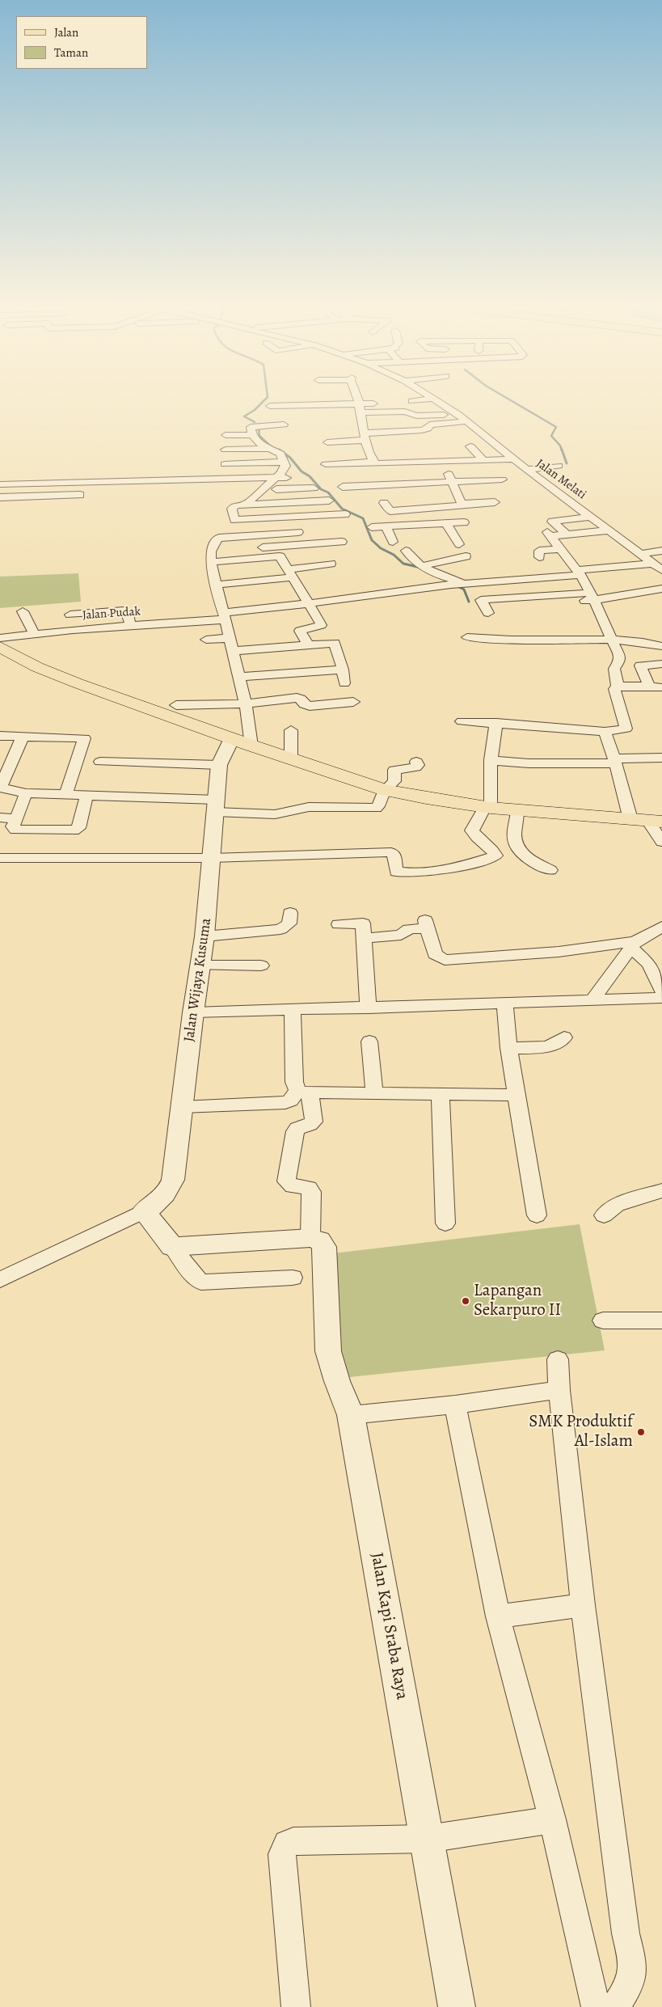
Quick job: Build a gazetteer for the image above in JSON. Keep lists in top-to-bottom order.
{
  "streets": {
    "street": [
      "Jalan Melati",
      "Jalan Pudak",
      "Jalan Wijaya Kusuma",
      "Jalan Kapi Sraba Raya"
    ]
  },
  "crossings": [
    ["Jalan Melati", "Jalan Pudak"]
  ],
  "places": ["Lapangan Sekarpuro II", "SMK Produktif Al-Islam"],
  "legend": ["Jalan", "Taman"]
}
